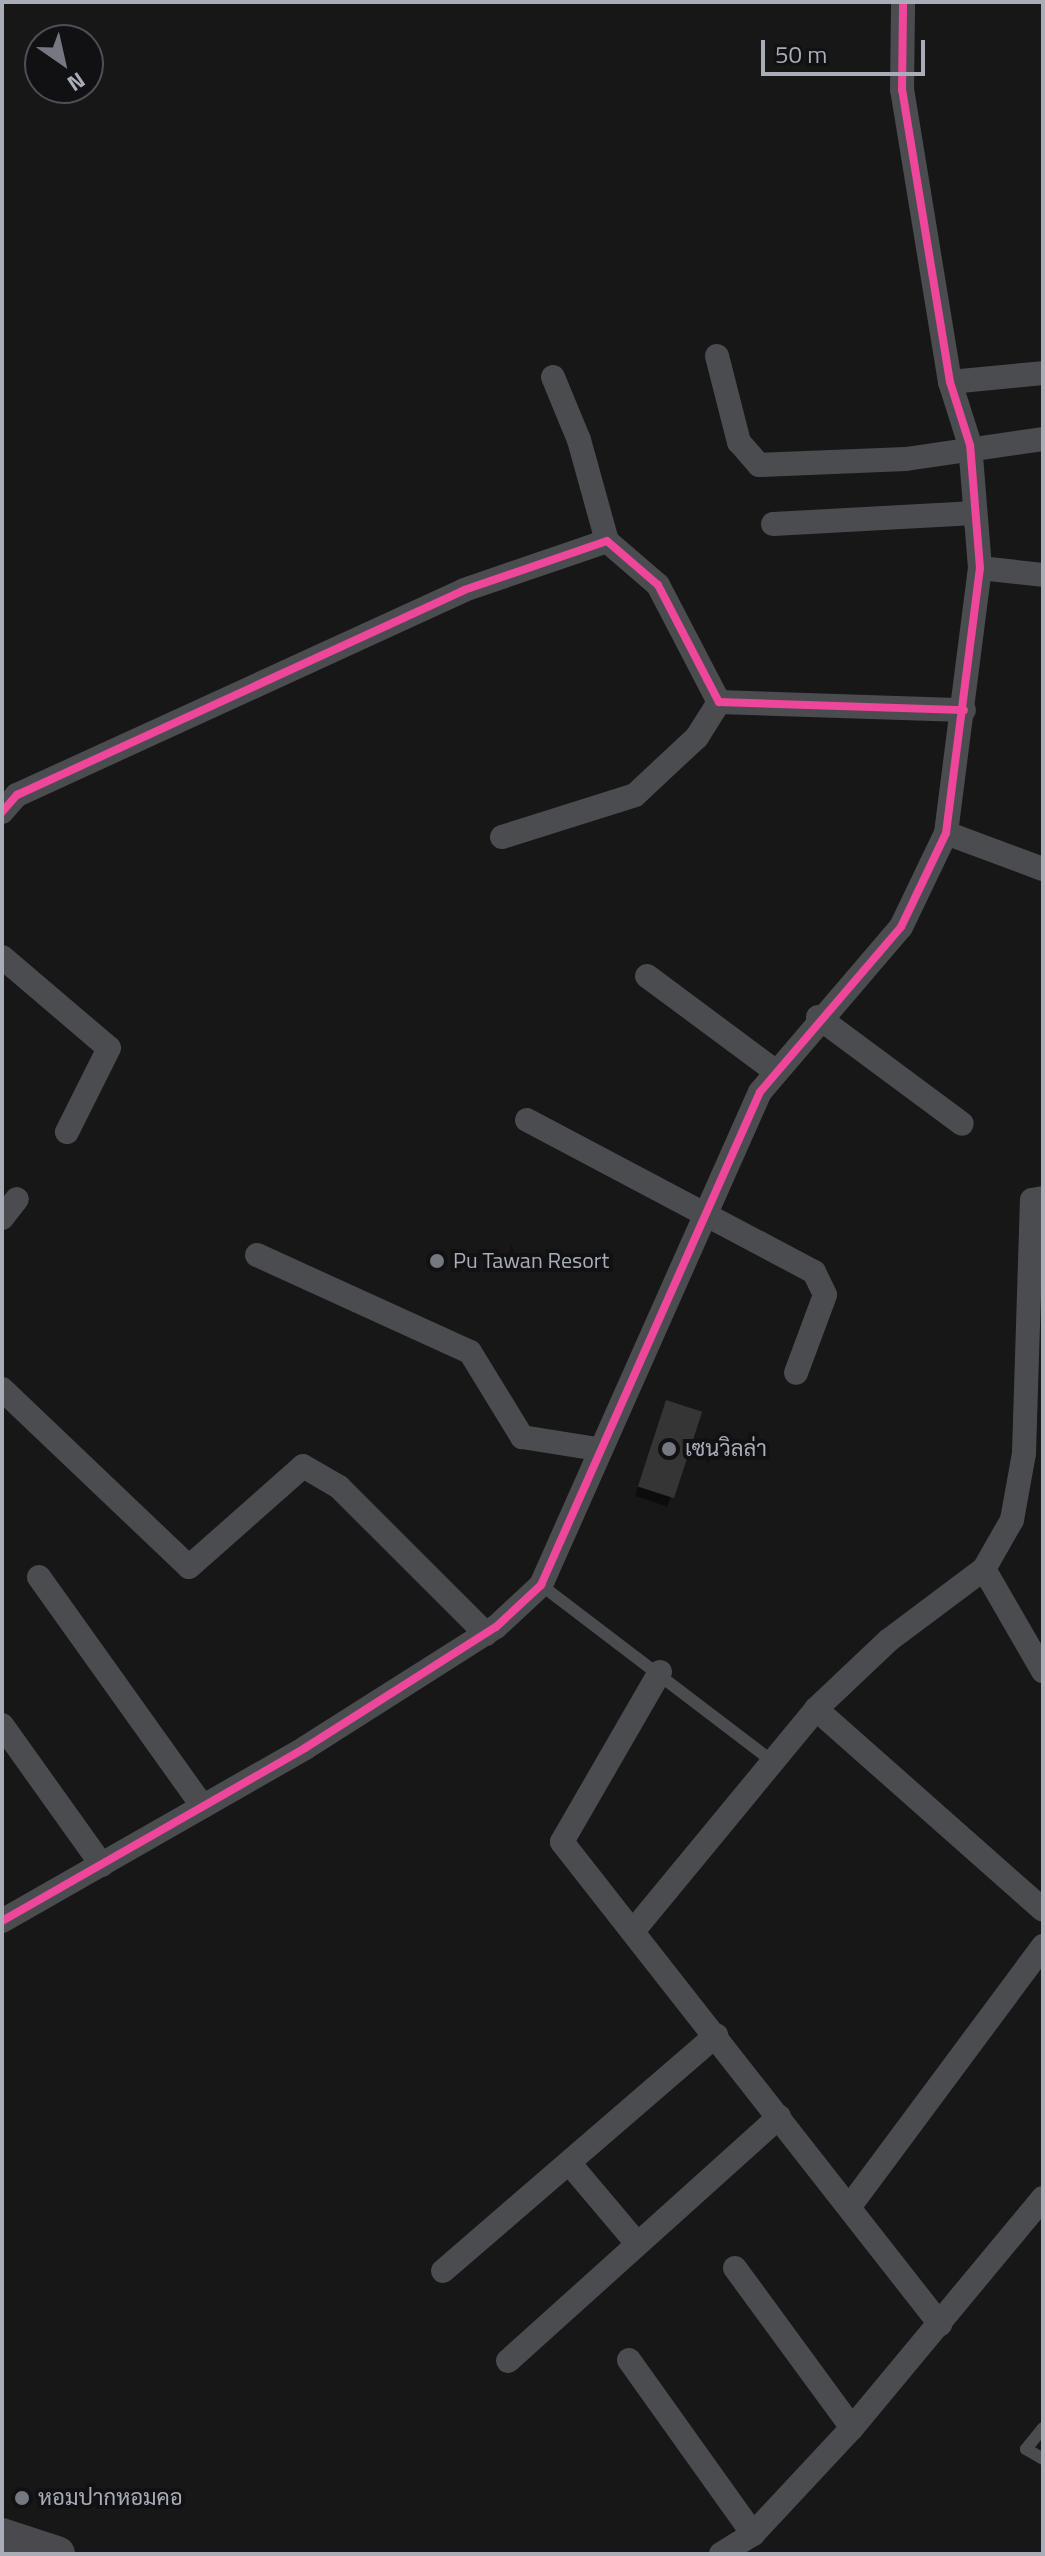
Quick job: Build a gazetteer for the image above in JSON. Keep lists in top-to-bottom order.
{
  "places": ["Pu Tawan Resort", "เซนวิลล่า", "หอมปากหอมคอ"],
  "scale_bar": "50 m",
  "north": "bottom right"
}
